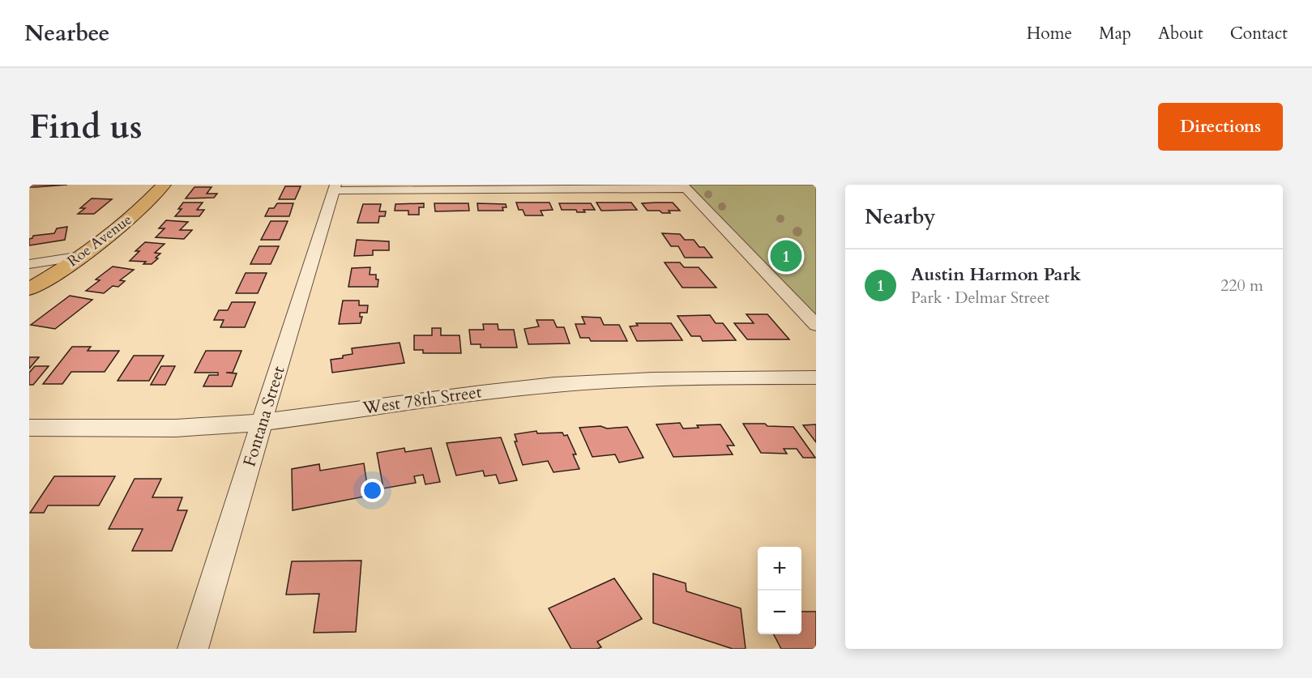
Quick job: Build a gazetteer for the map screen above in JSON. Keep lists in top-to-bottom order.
{
  "streets": {
    "main road": ["Roe Avenue"],
    "street": ["West 78th Street", "Fontana Street"]
  },
  "crossings": [
    ["West 78th Street", "Fontana Street"]
  ],
  "page": {
    "header": "Nearbee",
    "nav": [
      "Home",
      "Map",
      "About",
      "Contact"
    ],
    "buttons": "Directions",
    "title": "Find us",
    "heading": "Nearby",
    "pins": "1",
    "list": [
      {
        "mark": "1",
        "name": "Austin Harmon Park",
        "note": "Park · Delmar Street",
        "value": "220 m"
      }
    ],
    "map_buttons": ["+", "−"]
  }
}
